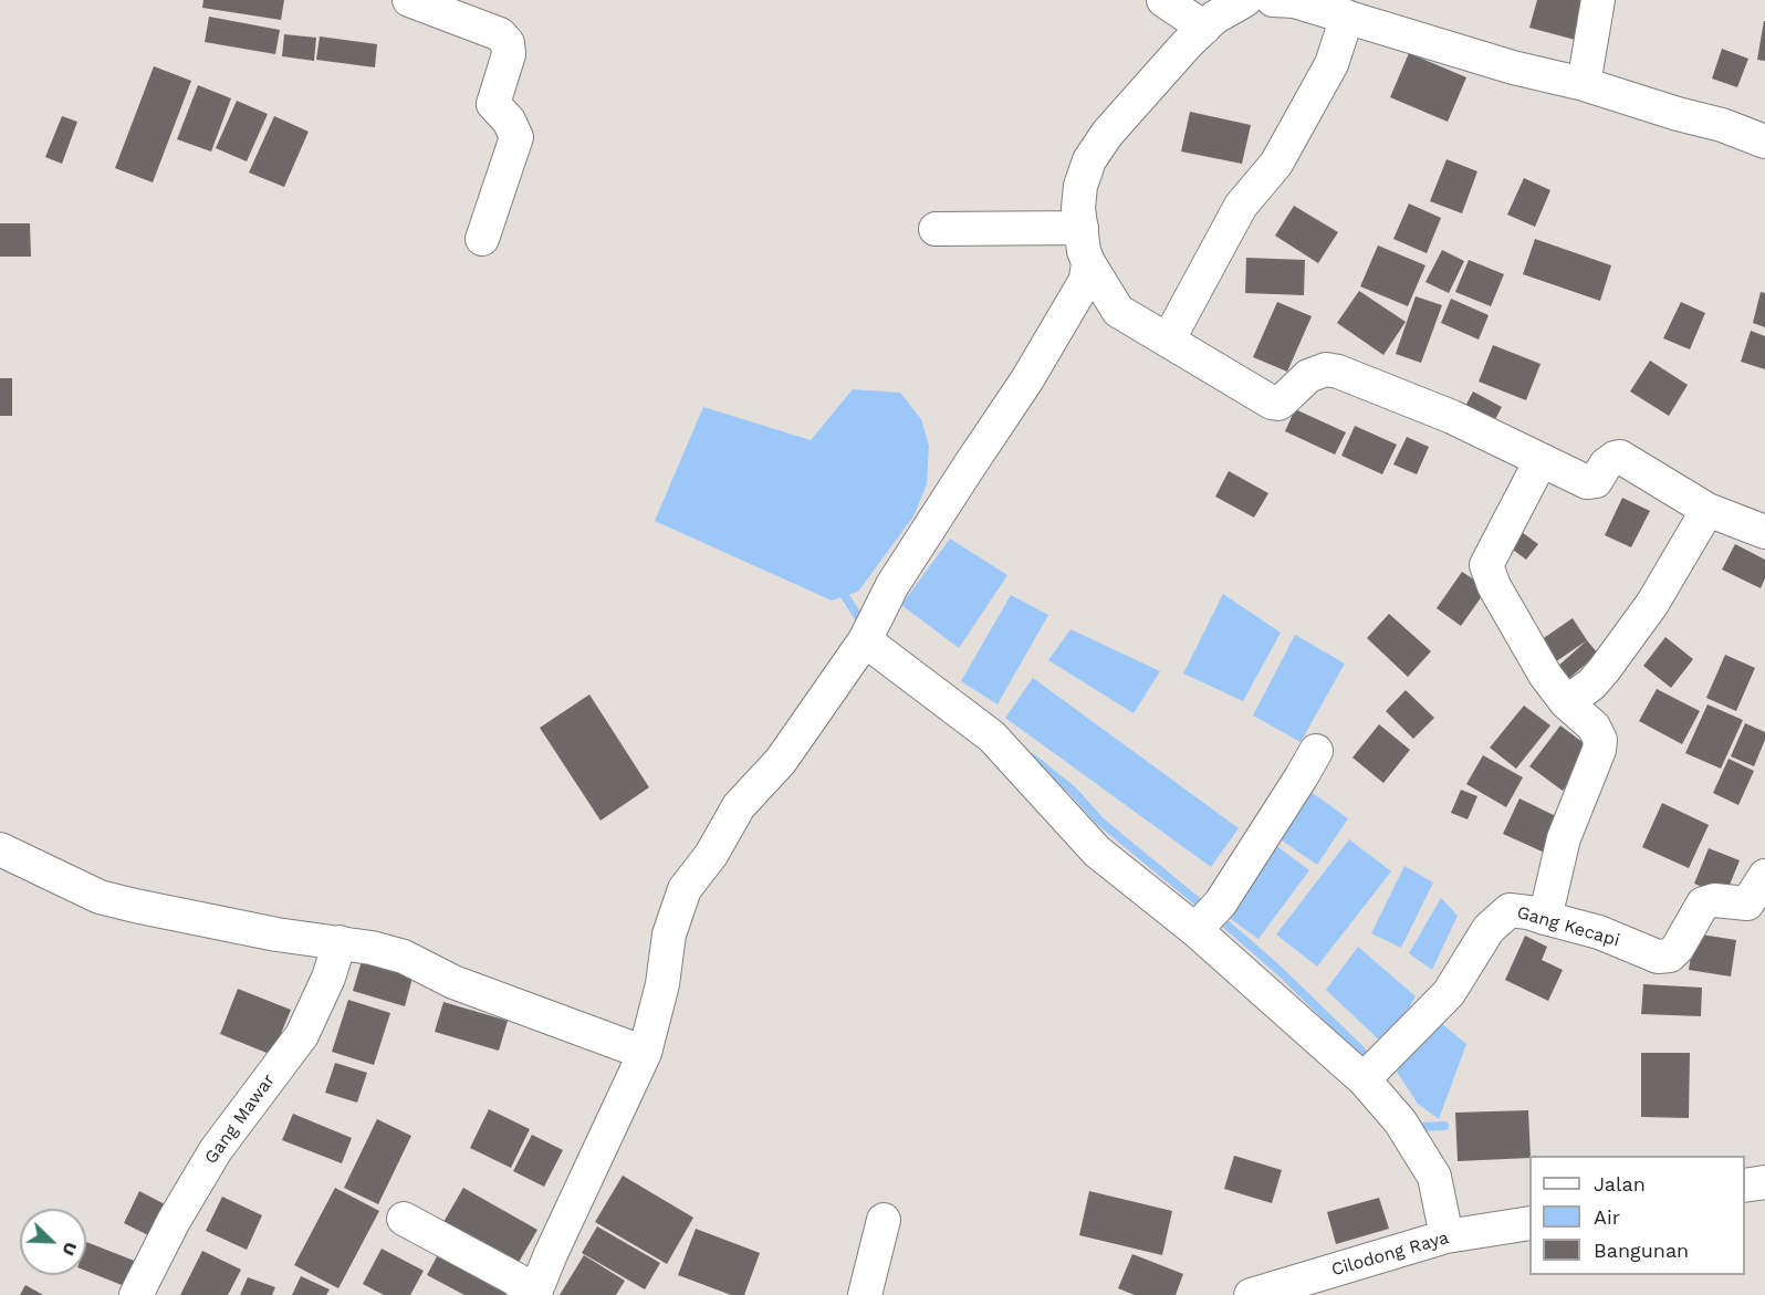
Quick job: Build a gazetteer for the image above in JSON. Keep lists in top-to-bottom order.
{
  "streets": {
    "street": ["Gang Kecapi", "Gang Mawar", "Cilodong Raya"]
  },
  "legend": ["Jalan", "Air", "Bangunan"],
  "north": "bottom right"
}
